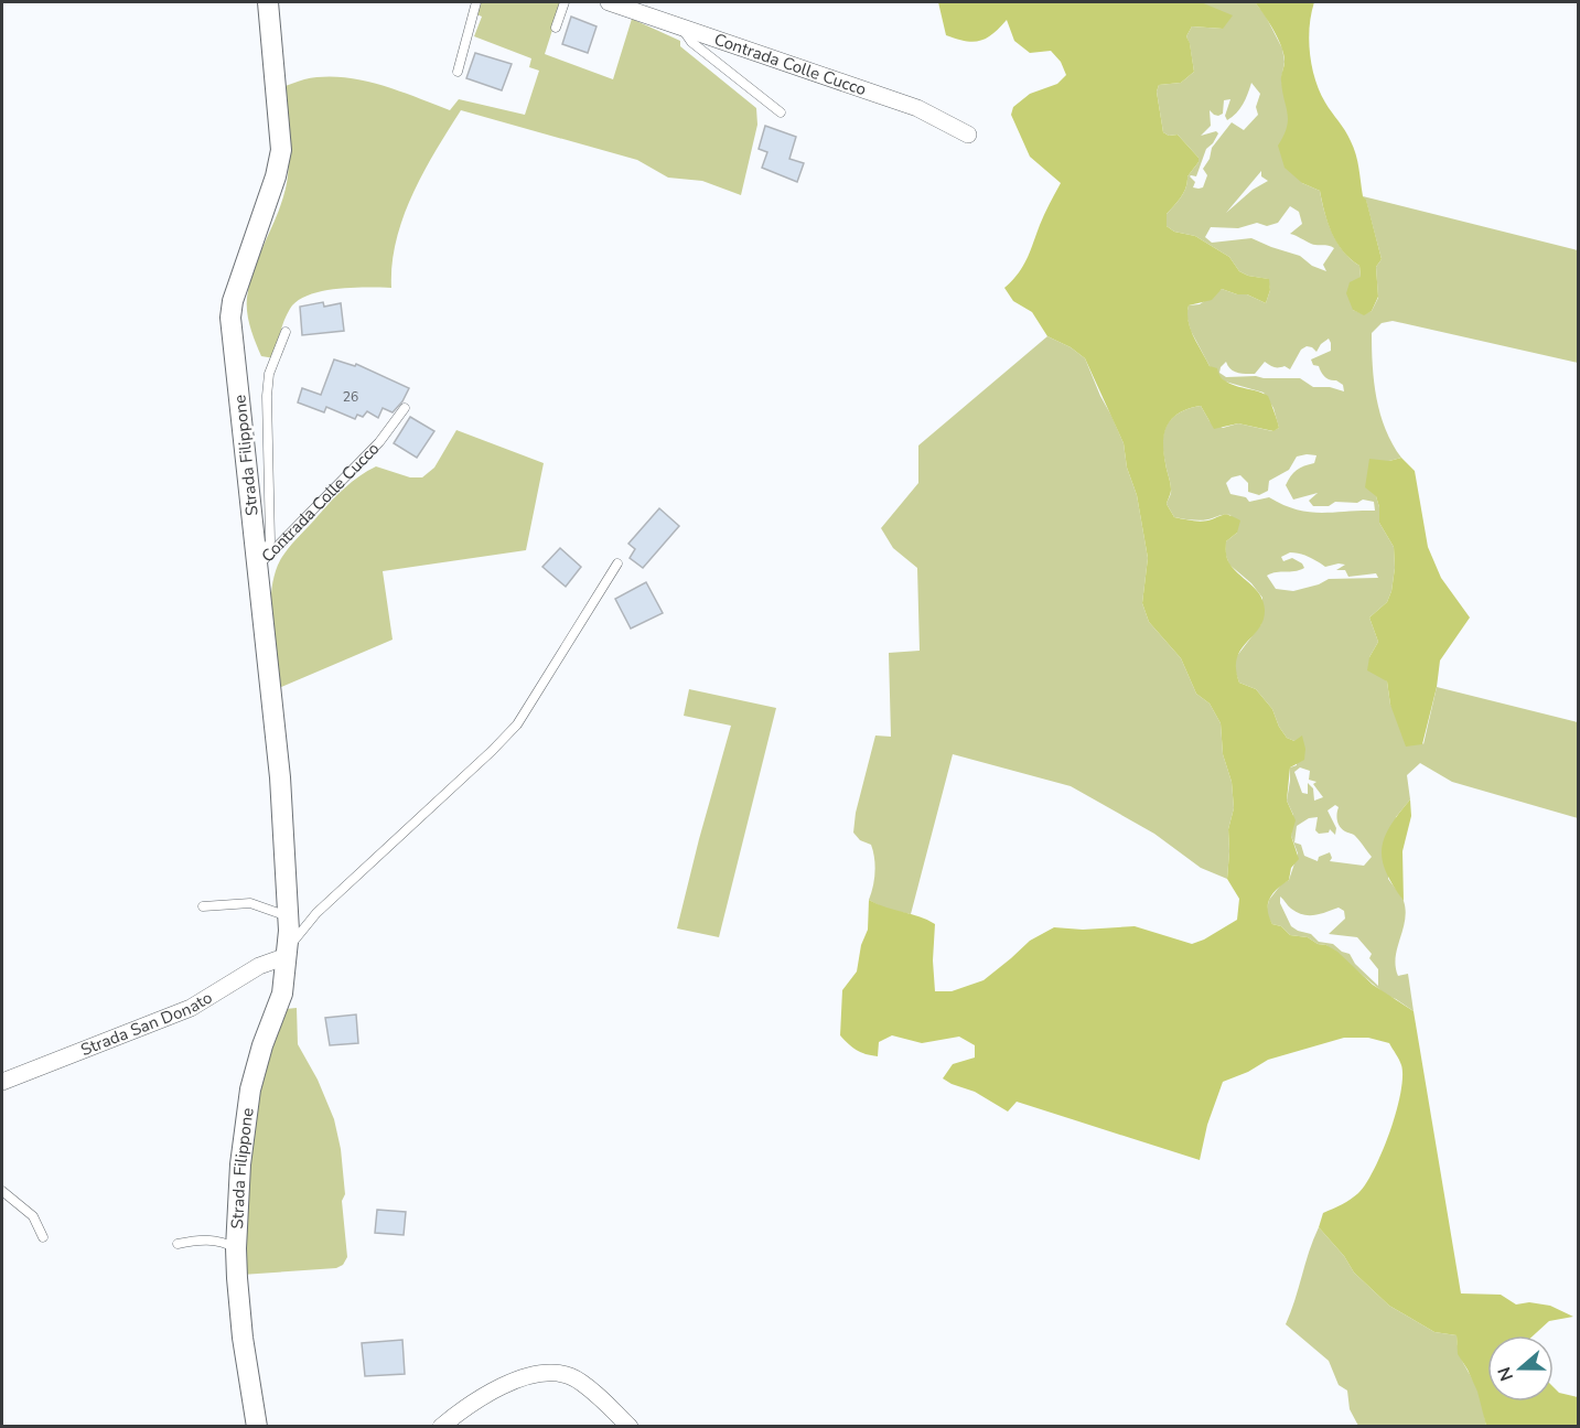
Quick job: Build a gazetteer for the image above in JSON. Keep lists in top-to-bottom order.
{
  "streets": {
    "street": ["Contrada Colle Cucco", "Strada Filippone", "Strada San Donato"]
  },
  "crossings": [
    ["Contrada Colle Cucco", "Strada Filippone"],
    ["Strada Filippone", "Strada San Donato"]
  ],
  "house_numbers": ["26"],
  "north": "left"
}
